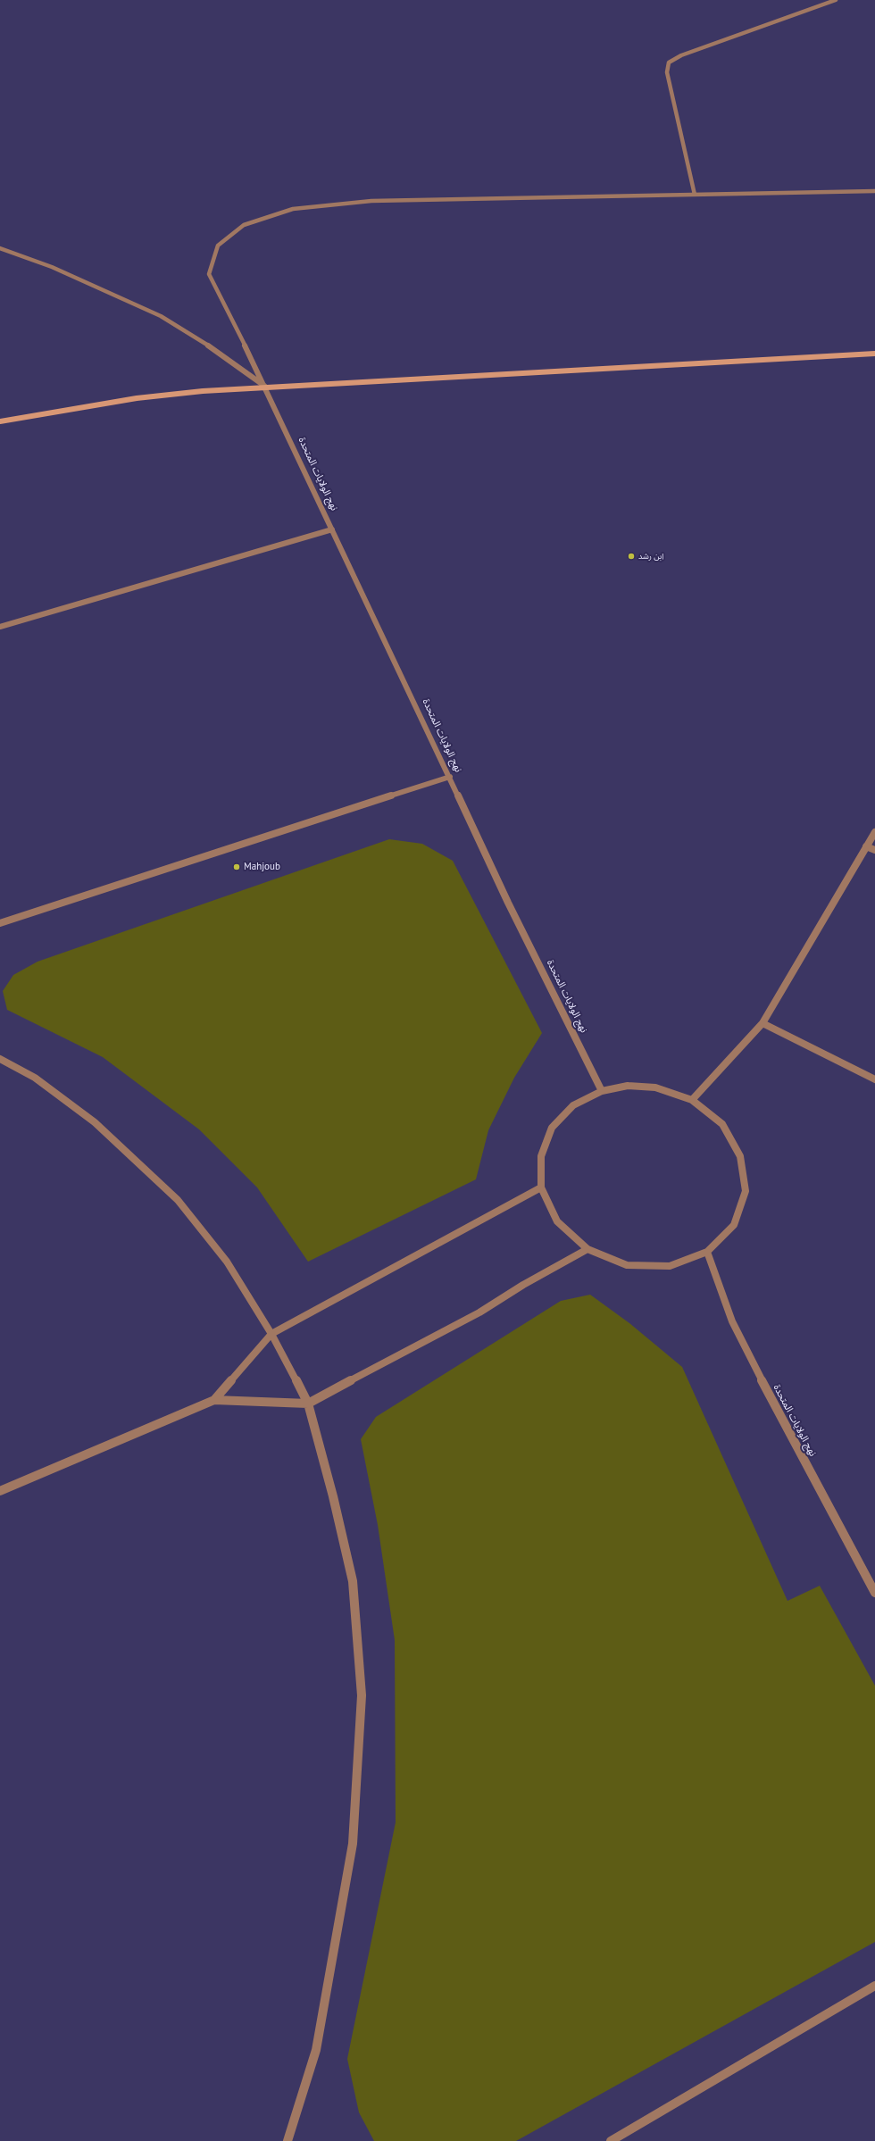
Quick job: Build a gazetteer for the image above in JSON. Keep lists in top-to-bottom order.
{
  "streets": {
    "street": ["نهج الولايات المتحدة"]
  },
  "places": ["ابن رشد", "Mahjoub"]
}
